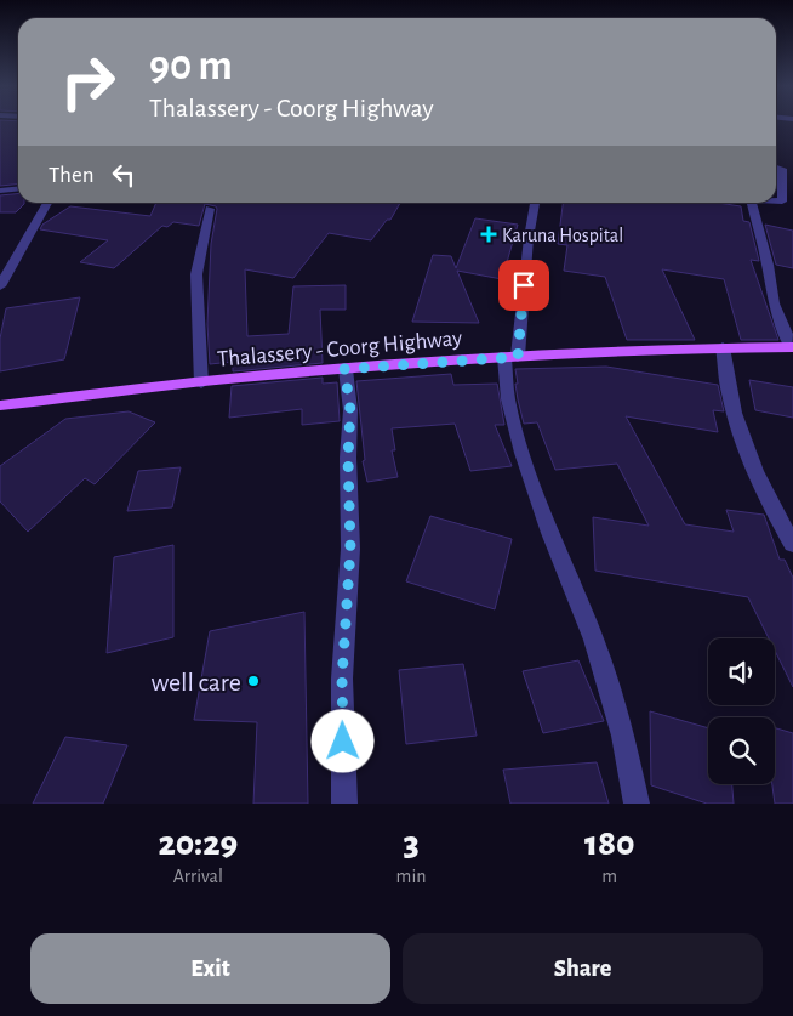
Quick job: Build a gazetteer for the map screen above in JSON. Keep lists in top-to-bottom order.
{
  "streets": {
    "main road": ["Thalassery - Coorg Highway"]
  },
  "places": {
    "health": ["Karuna Hospital"],
    "other": ["well care"]
  },
  "page": {
    "turn": ["90 m", "Thalassery - Coorg Highway"],
    "then": "Then",
    "eta": [
      "20:29",
      "Arrival",
      "3",
      "min",
      "180",
      "m"
    ],
    "buttons": ["Exit", "Share"]
  }
}
